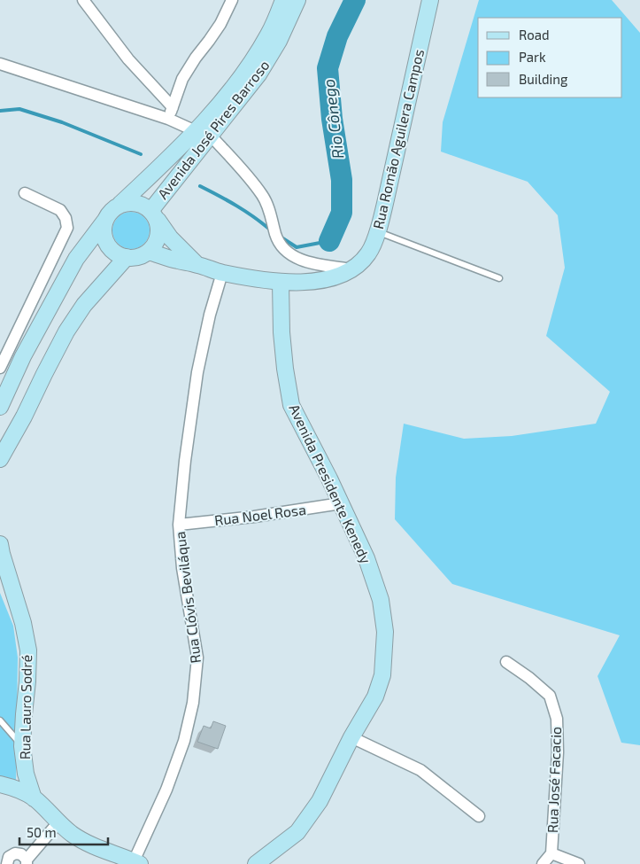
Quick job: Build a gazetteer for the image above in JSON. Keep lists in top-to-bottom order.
{
  "streets": {
    "street": [
      "Avenida José Pires Barroso",
      "Rua Romão Aguilera Campos",
      "Avenida Presidente Kenedy",
      "Rua Noel Rosa",
      "Rua Clóvis Beviláqua",
      "Rua Lauro Sodré",
      "Rua José Facacio"
    ]
  },
  "crossings": [
    ["Avenida José Pires Barroso", "Rua Romão Aguilera Campos"],
    ["Rua Romão Aguilera Campos", "Avenida Presidente Kenedy"],
    ["Rua Romão Aguilera Campos", "Rua Clóvis Beviláqua"],
    ["Avenida Presidente Kenedy", "Rua Noel Rosa"],
    ["Rua Noel Rosa", "Rua Clóvis Beviláqua"]
  ],
  "water": ["Rio Cônego"],
  "legend": ["Road", "Park", "Building"],
  "scale_bar": "50 m"
}
